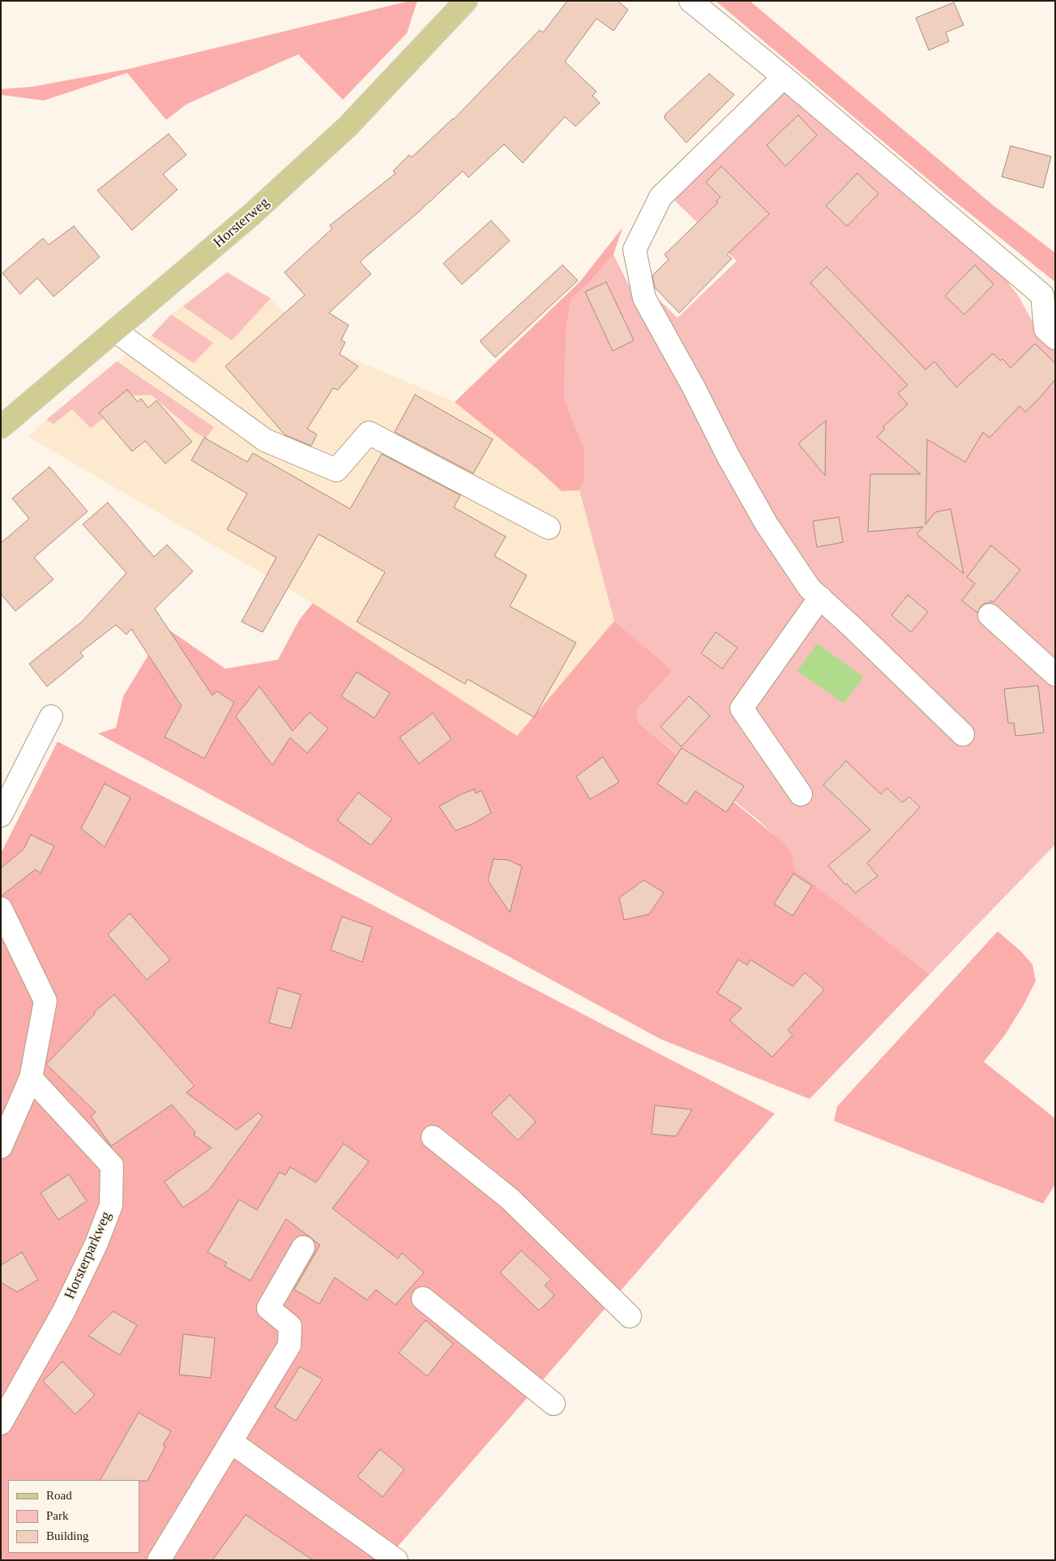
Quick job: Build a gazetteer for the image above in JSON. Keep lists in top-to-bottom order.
{
  "streets": {
    "main road": ["Horsterweg"],
    "lane": ["Horsterparkweg"]
  },
  "legend": ["Road", "Park", "Building"]
}
